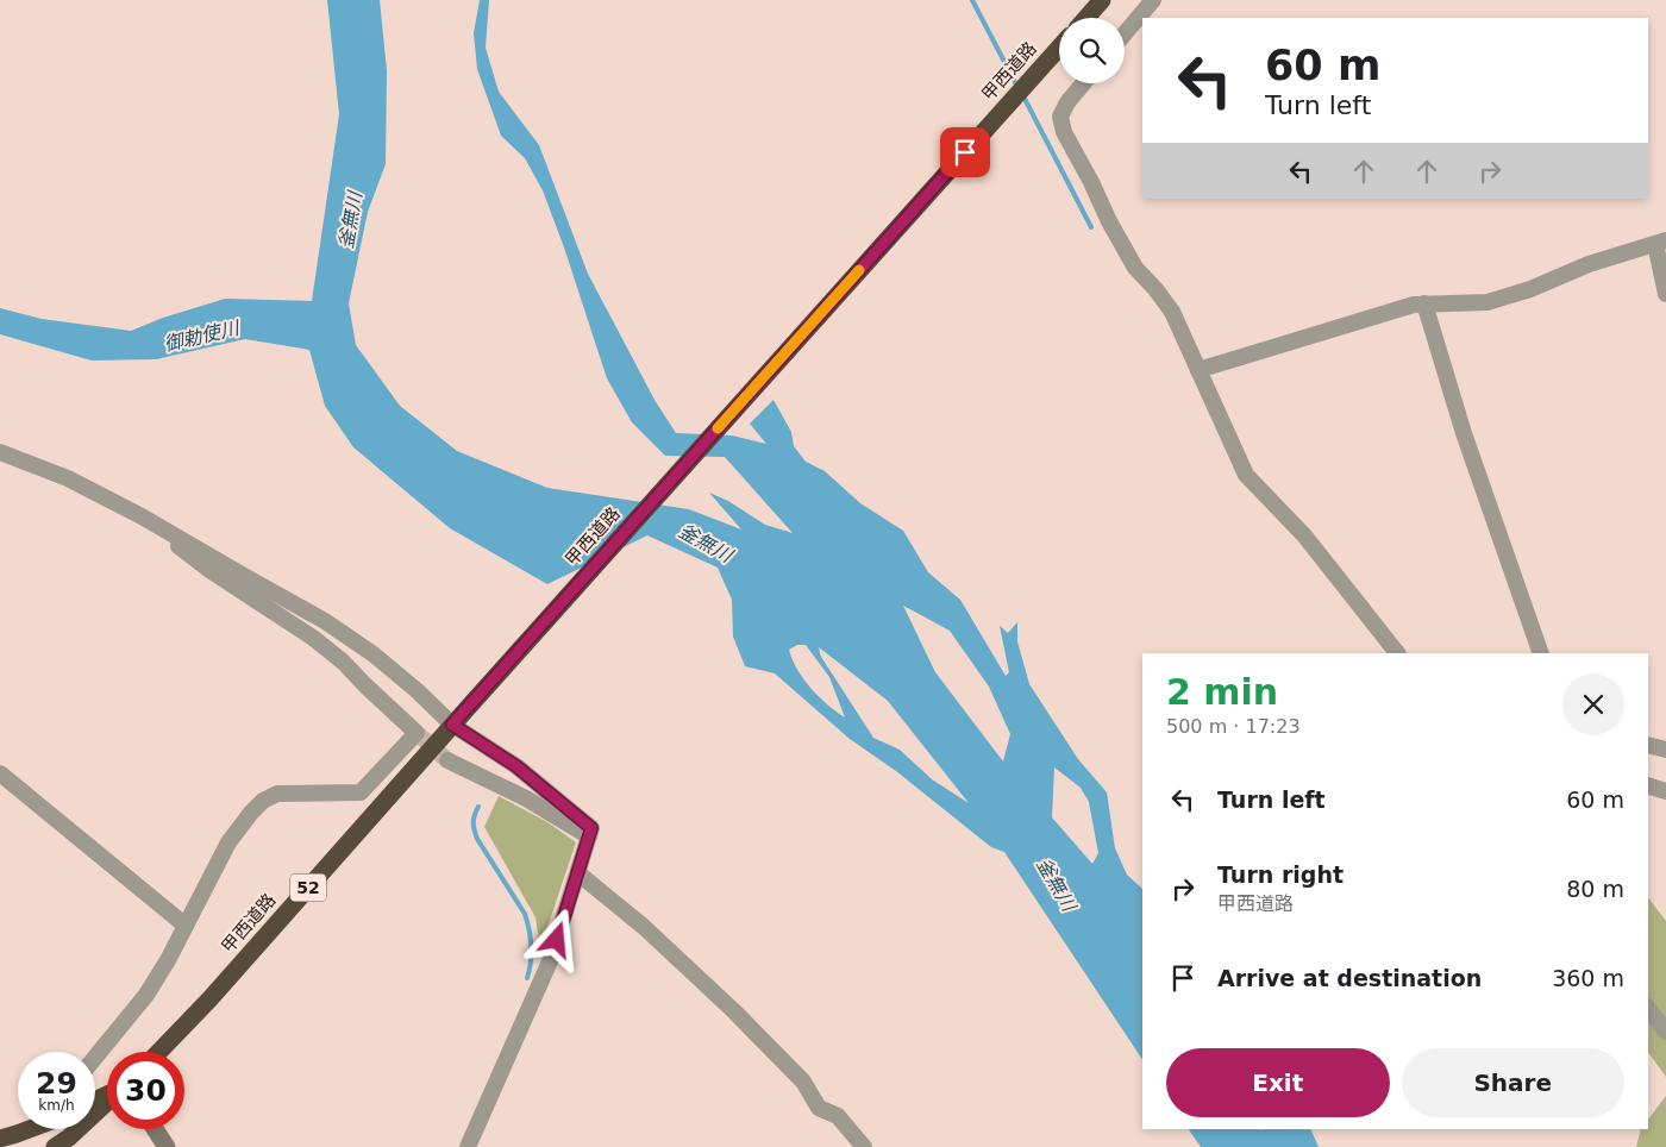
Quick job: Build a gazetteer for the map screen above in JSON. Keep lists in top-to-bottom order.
{
  "streets": {
    "highway": ["甲西道路", "52"]
  },
  "water": ["釜無川", "御勅使川"],
  "page": {
    "turn": ["60 m", "Turn left"],
    "heading": ["2 min", "500 m · 17:23"],
    "list": [
      {
        "name": "Turn left",
        "value": "60 m"
      },
      {
        "name": "Turn right",
        "note": "甲西道路",
        "value": "80 m"
      },
      {
        "name": "Arrive at destination",
        "value": "360 m"
      }
    ],
    "buttons": ["Exit", "Share"],
    "speed": "29 km/h",
    "limit": "30"
  }
}
